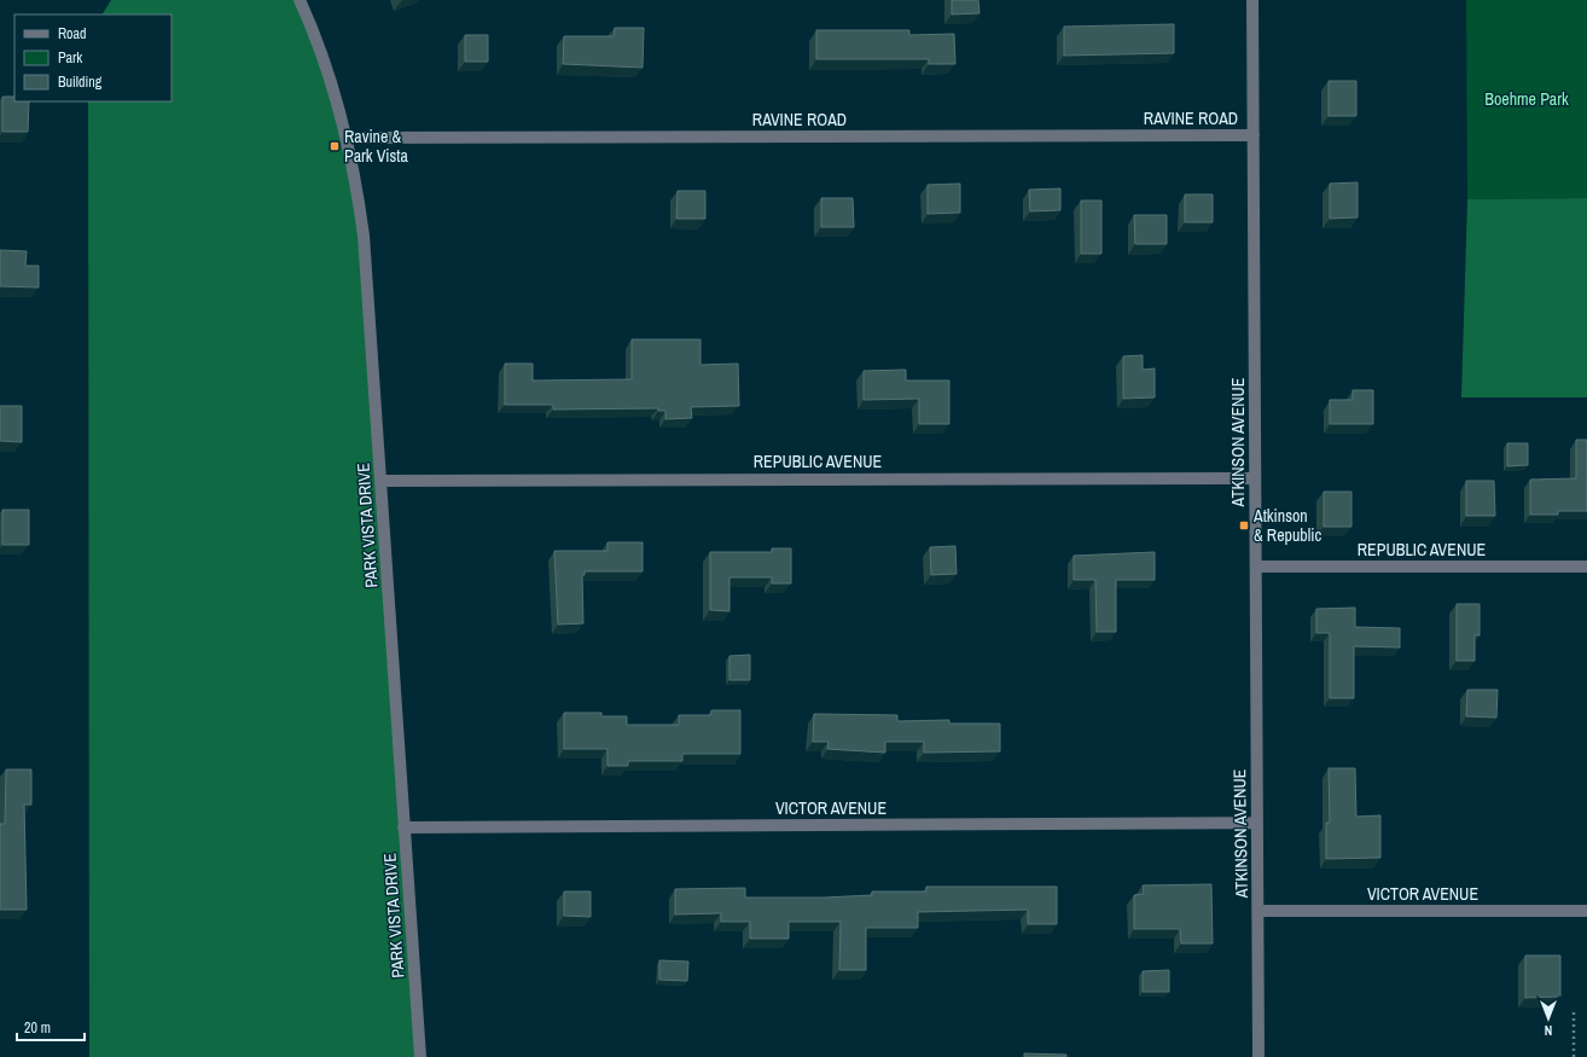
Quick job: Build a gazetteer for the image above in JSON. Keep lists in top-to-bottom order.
{
  "streets": {
    "street": [
      "RAVINE ROAD",
      "ATKINSON AVENUE",
      "REPUBLIC AVENUE",
      "PARK VISTA DRIVE",
      "VICTOR AVENUE"
    ]
  },
  "crossings": [
    ["RAVINE ROAD", "ATKINSON AVENUE"],
    ["RAVINE ROAD", "PARK VISTA DRIVE"],
    ["ATKINSON AVENUE", "REPUBLIC AVENUE"],
    ["ATKINSON AVENUE", "VICTOR AVENUE"],
    ["REPUBLIC AVENUE", "PARK VISTA DRIVE"],
    ["PARK VISTA DRIVE", "VICTOR AVENUE"]
  ],
  "parks": ["Boehme Park"],
  "places": {
    "transit": ["Ravine & Park Vista", "Atkinson & Republic"]
  },
  "legend": ["Road", "Park", "Building"],
  "scale_bar": "20 m",
  "north": "bottom"
}
